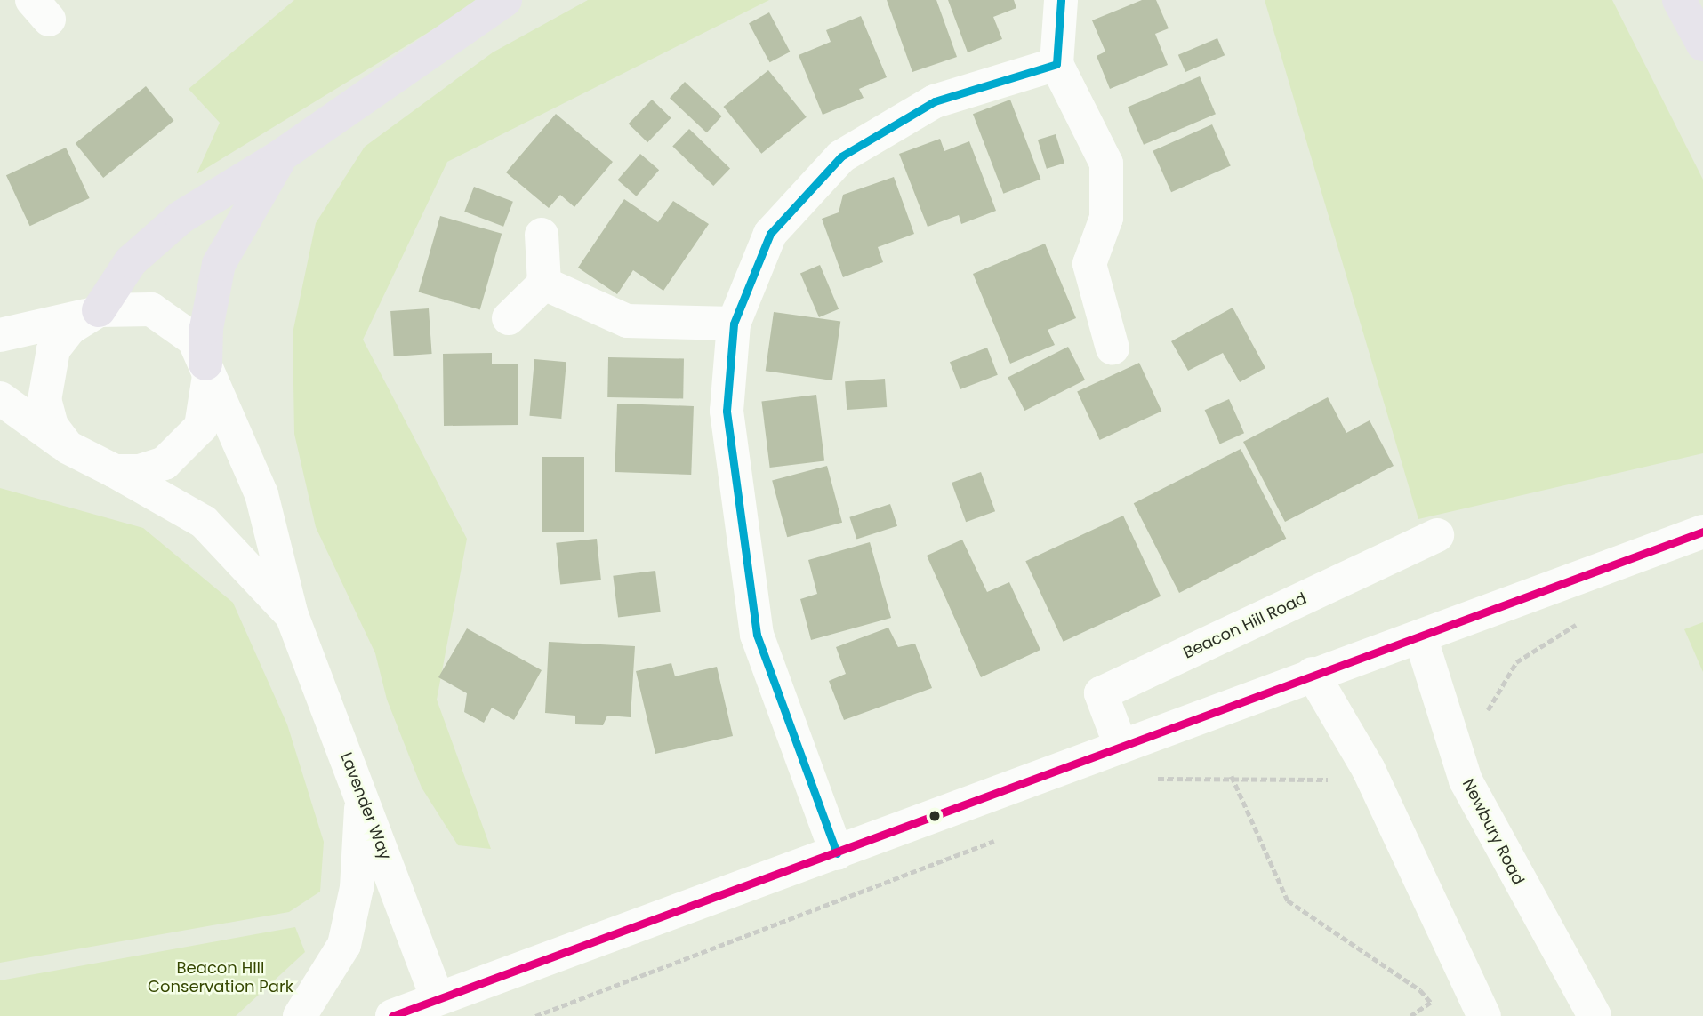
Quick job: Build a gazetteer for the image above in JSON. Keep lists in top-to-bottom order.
{
  "streets": {
    "street": ["Beacon Hill Road", "Lavender Way", "Newbury Road"]
  },
  "parks": ["Beacon Hill Conservation Park"]
}
